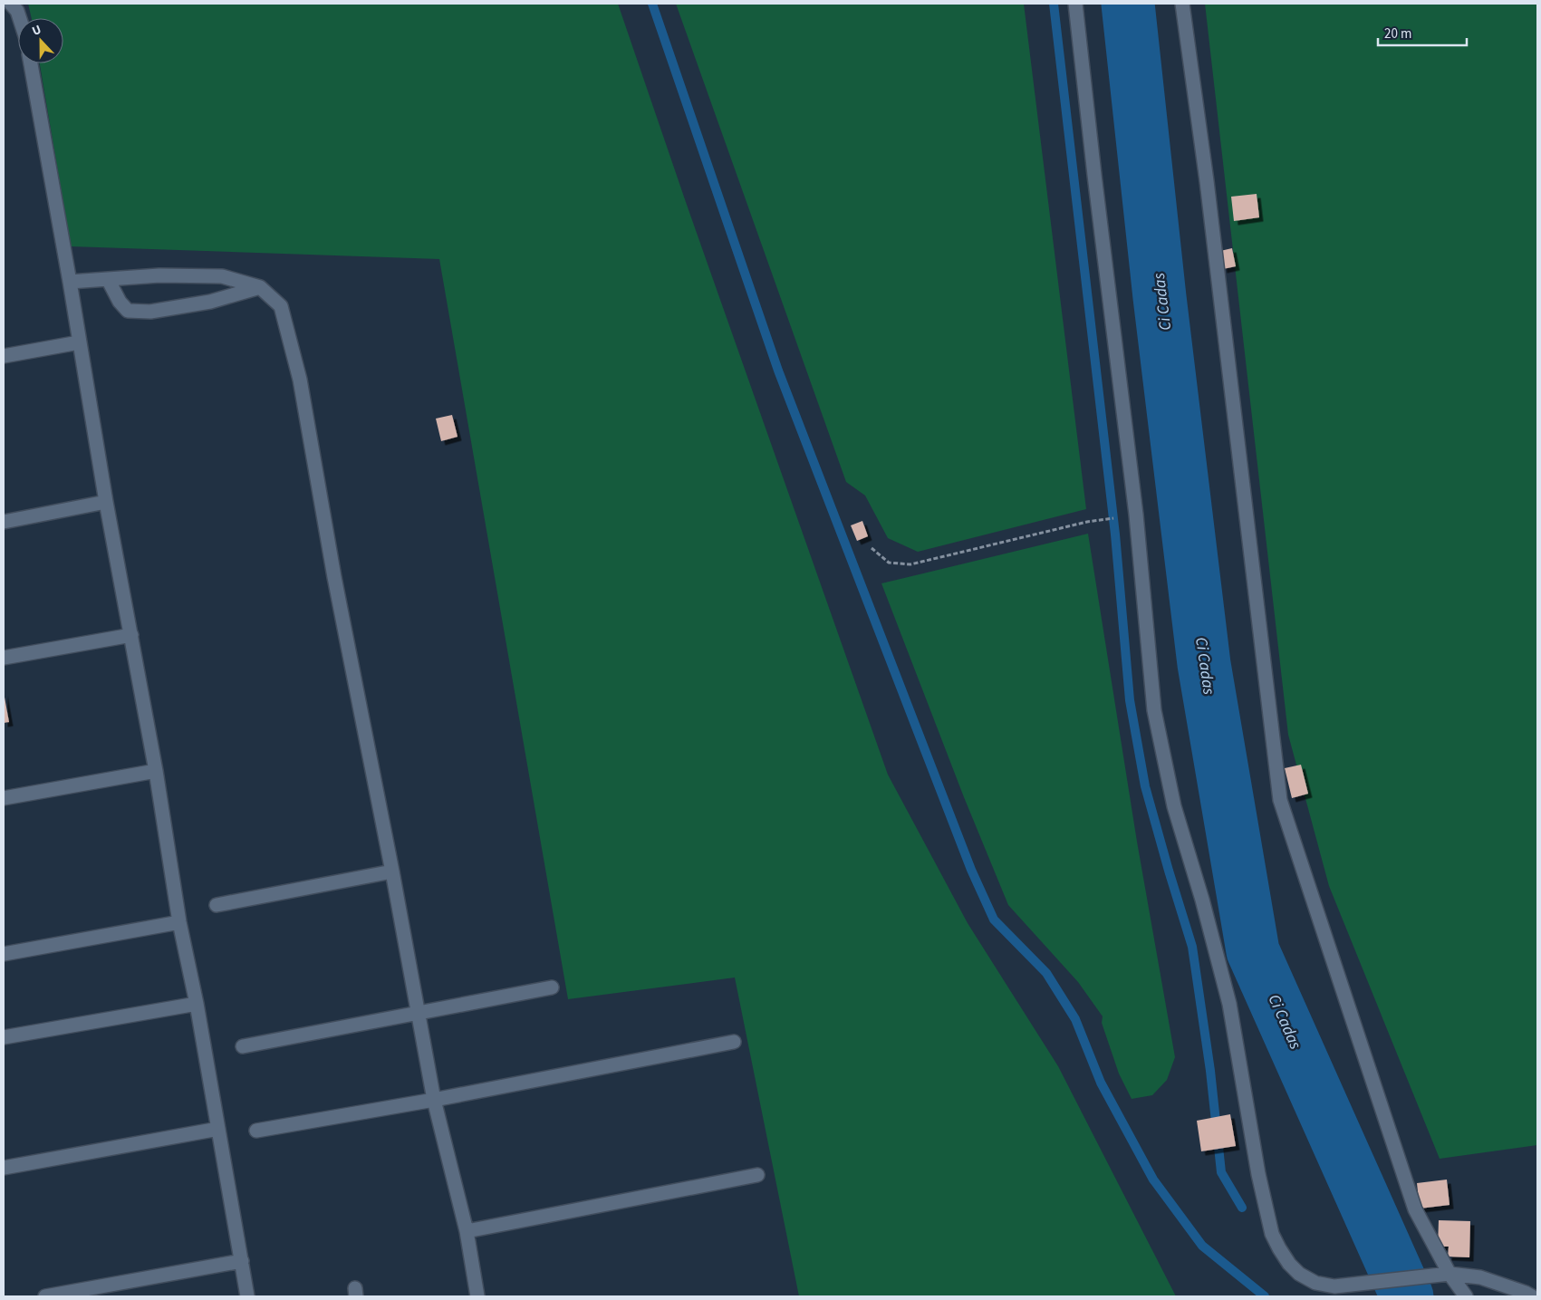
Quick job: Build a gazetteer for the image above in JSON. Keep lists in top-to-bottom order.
{
  "water": ["Ci Cadas"],
  "scale_bar": "20 m",
  "north": "top"
}
